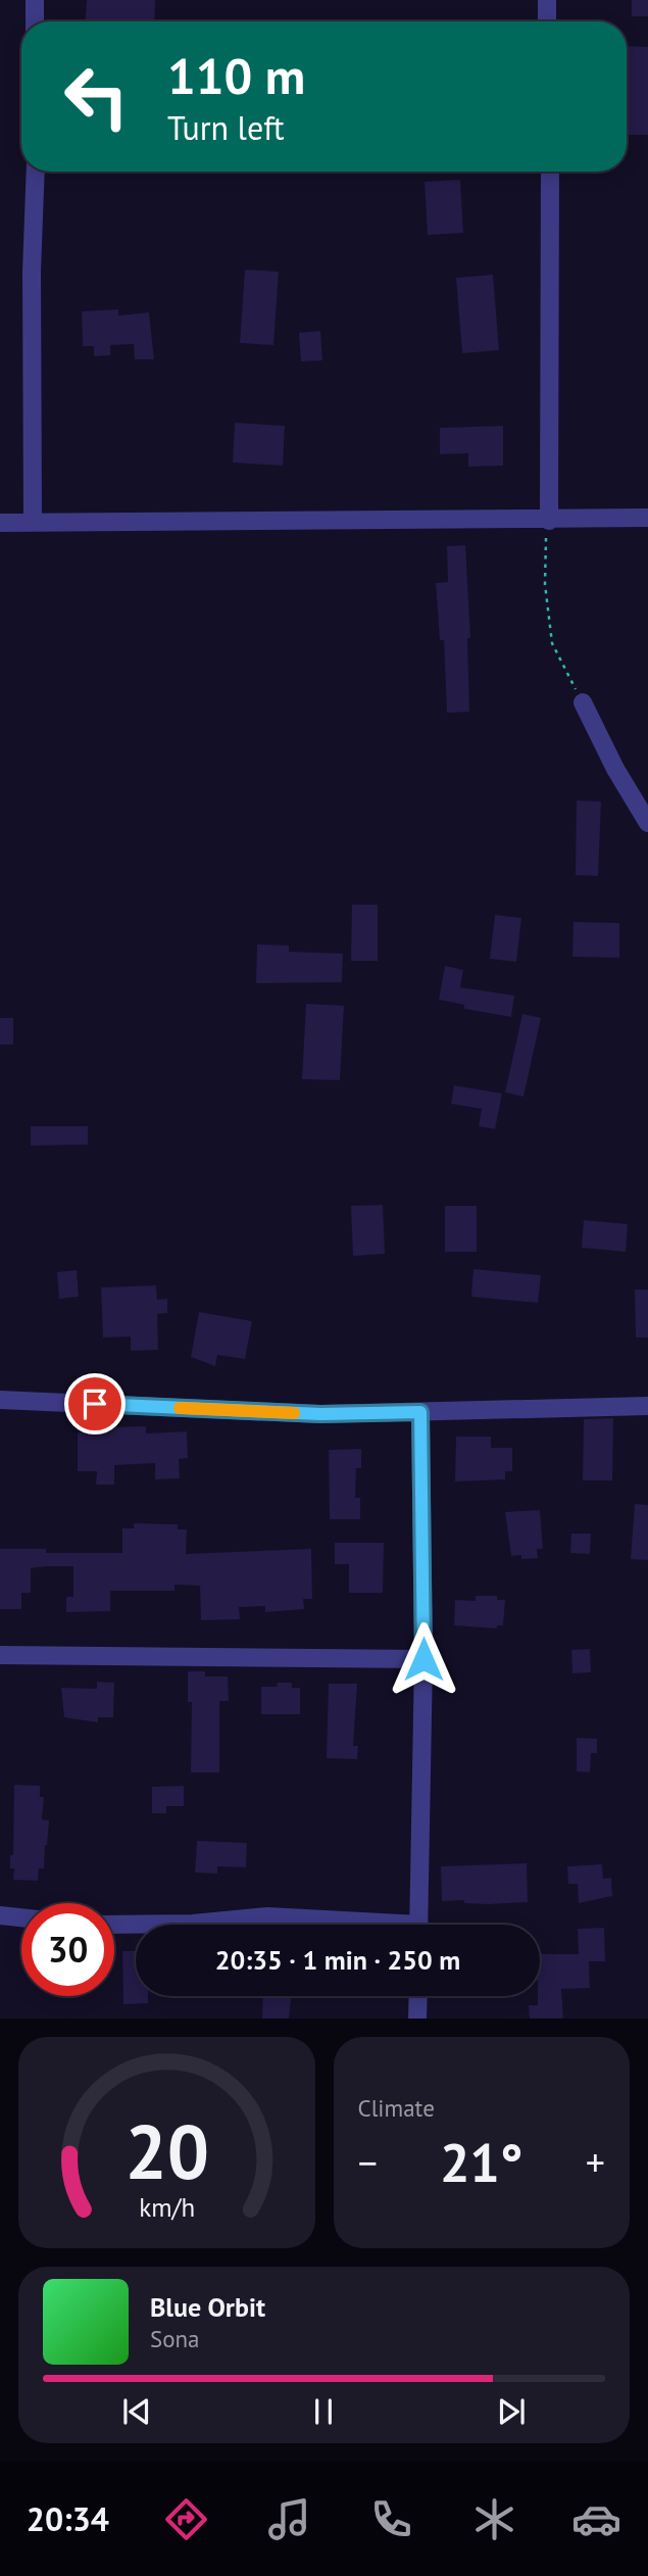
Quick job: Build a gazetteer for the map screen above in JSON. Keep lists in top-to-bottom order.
{
  "page": {
    "turn": ["110 m", "Turn left"],
    "limit": "30",
    "trip": "20:35 · 1 min · 250 m",
    "tile": "Climate",
    "heat": ["−", "21°", "+"],
    "song": ["Blue Orbit", "Sona"],
    "tabs": "20:34",
    "gauge": ["20", "km/h"]
  }
}
